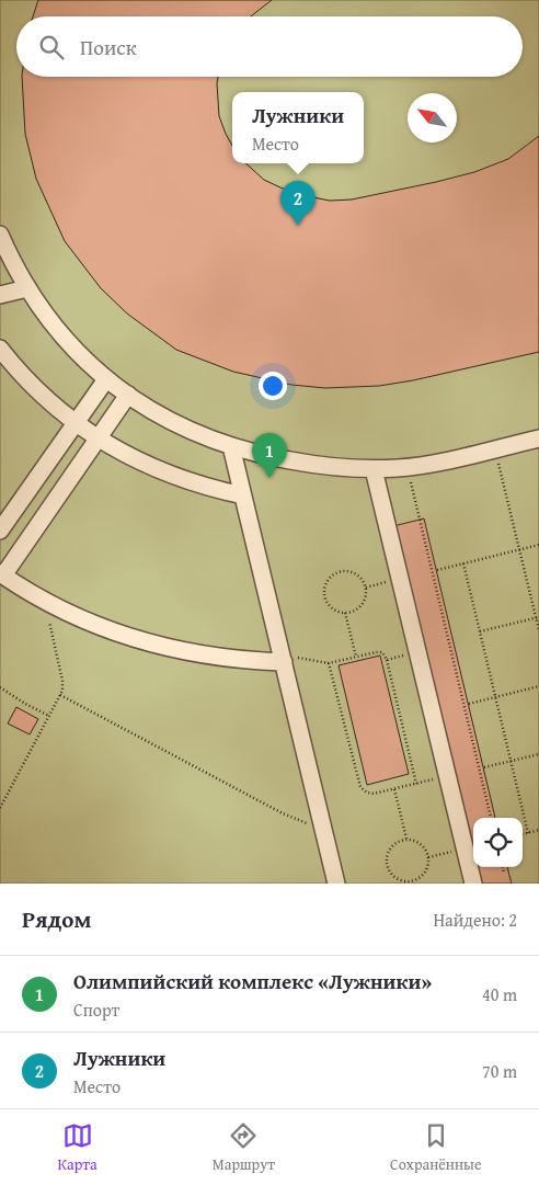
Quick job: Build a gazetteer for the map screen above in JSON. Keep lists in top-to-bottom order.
{
  "north": "top left",
  "page": {
    "search": "Поиск",
    "popup": ["Лужники", "Место"],
    "pins": ["2", "1"],
    "heading": ["Рядом", "Найдено: 2"],
    "list": [
      {
        "mark": "1",
        "name": "Олимпийский комплекс «Лужники»",
        "note": "Спорт",
        "value": "40 m"
      },
      {
        "mark": "2",
        "name": "Лужники",
        "note": "Место",
        "value": "70 m"
      }
    ],
    "nav": ["Карта", "Маршрут", "Сохранённые"]
  }
}
